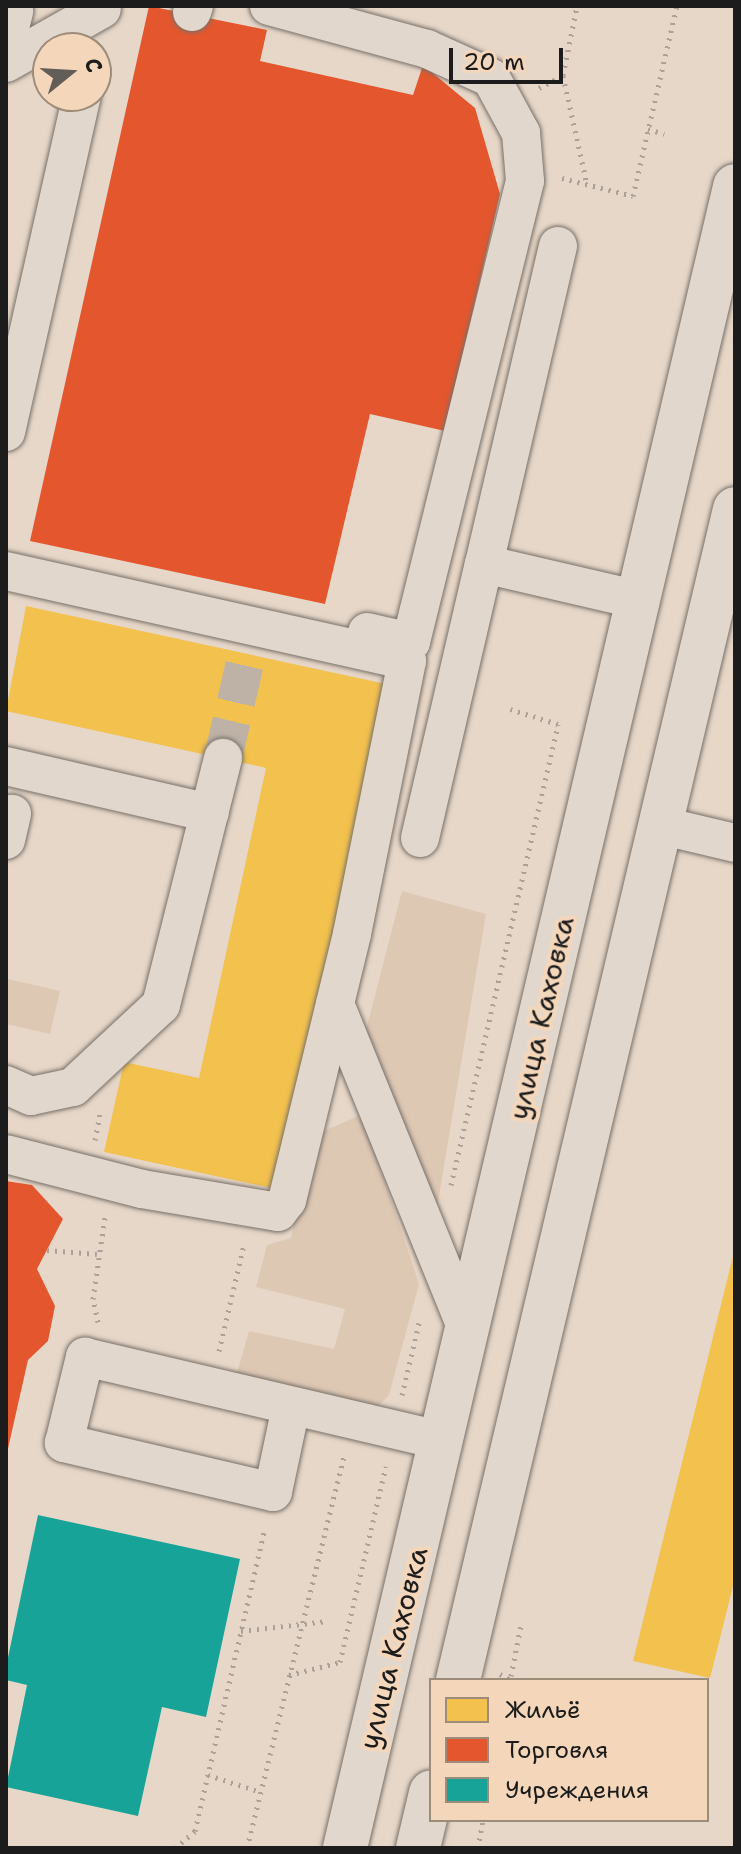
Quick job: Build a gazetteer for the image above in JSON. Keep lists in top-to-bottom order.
{
  "streets": {
    "main road": ["улица Каховка"]
  },
  "legend": ["Жильё", "Торговля", "Учреждения"],
  "scale_bar": "20 m",
  "north": "right"
}
